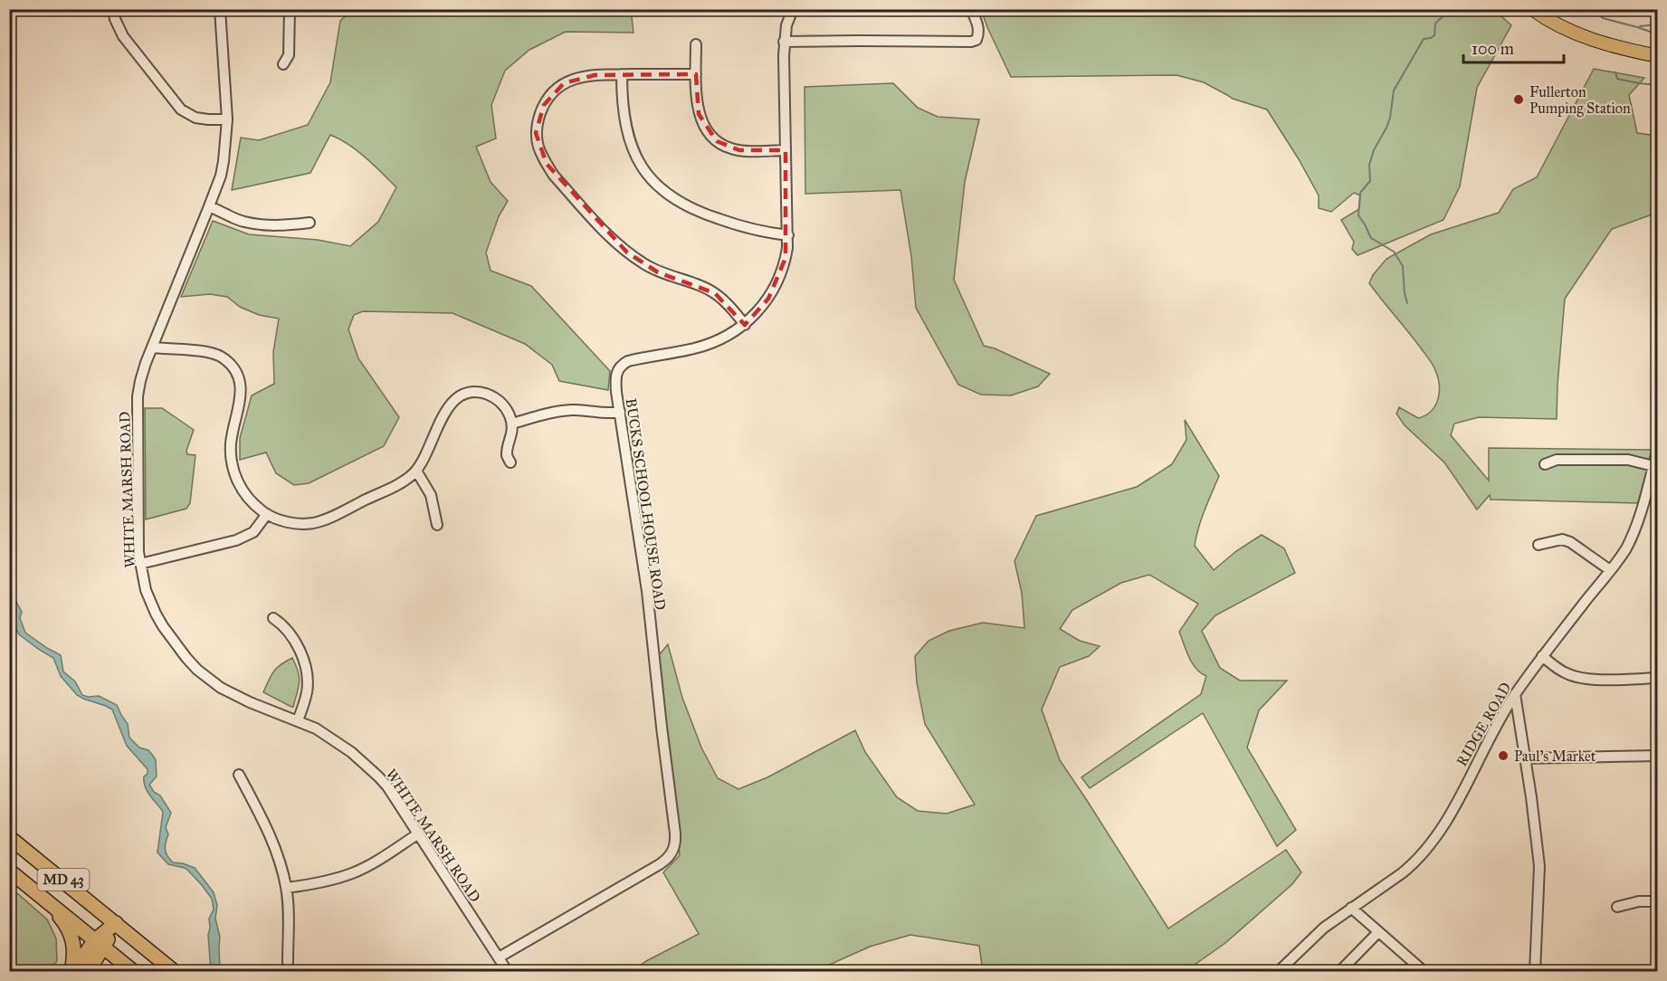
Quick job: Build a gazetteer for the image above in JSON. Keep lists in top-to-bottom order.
{
  "streets": {
    "highway": ["MD 43"],
    "street": ["WHITE MARSH ROAD", "BUCKS SCHOOLHOUSE ROAD", "RIDGE ROAD"]
  },
  "crossings": [
    ["WHITE MARSH ROAD", "BUCKS SCHOOLHOUSE ROAD"]
  ],
  "places": ["Fullerton Pumping Station", "Paul’s Market"],
  "scale_bar": "100 m"
}
